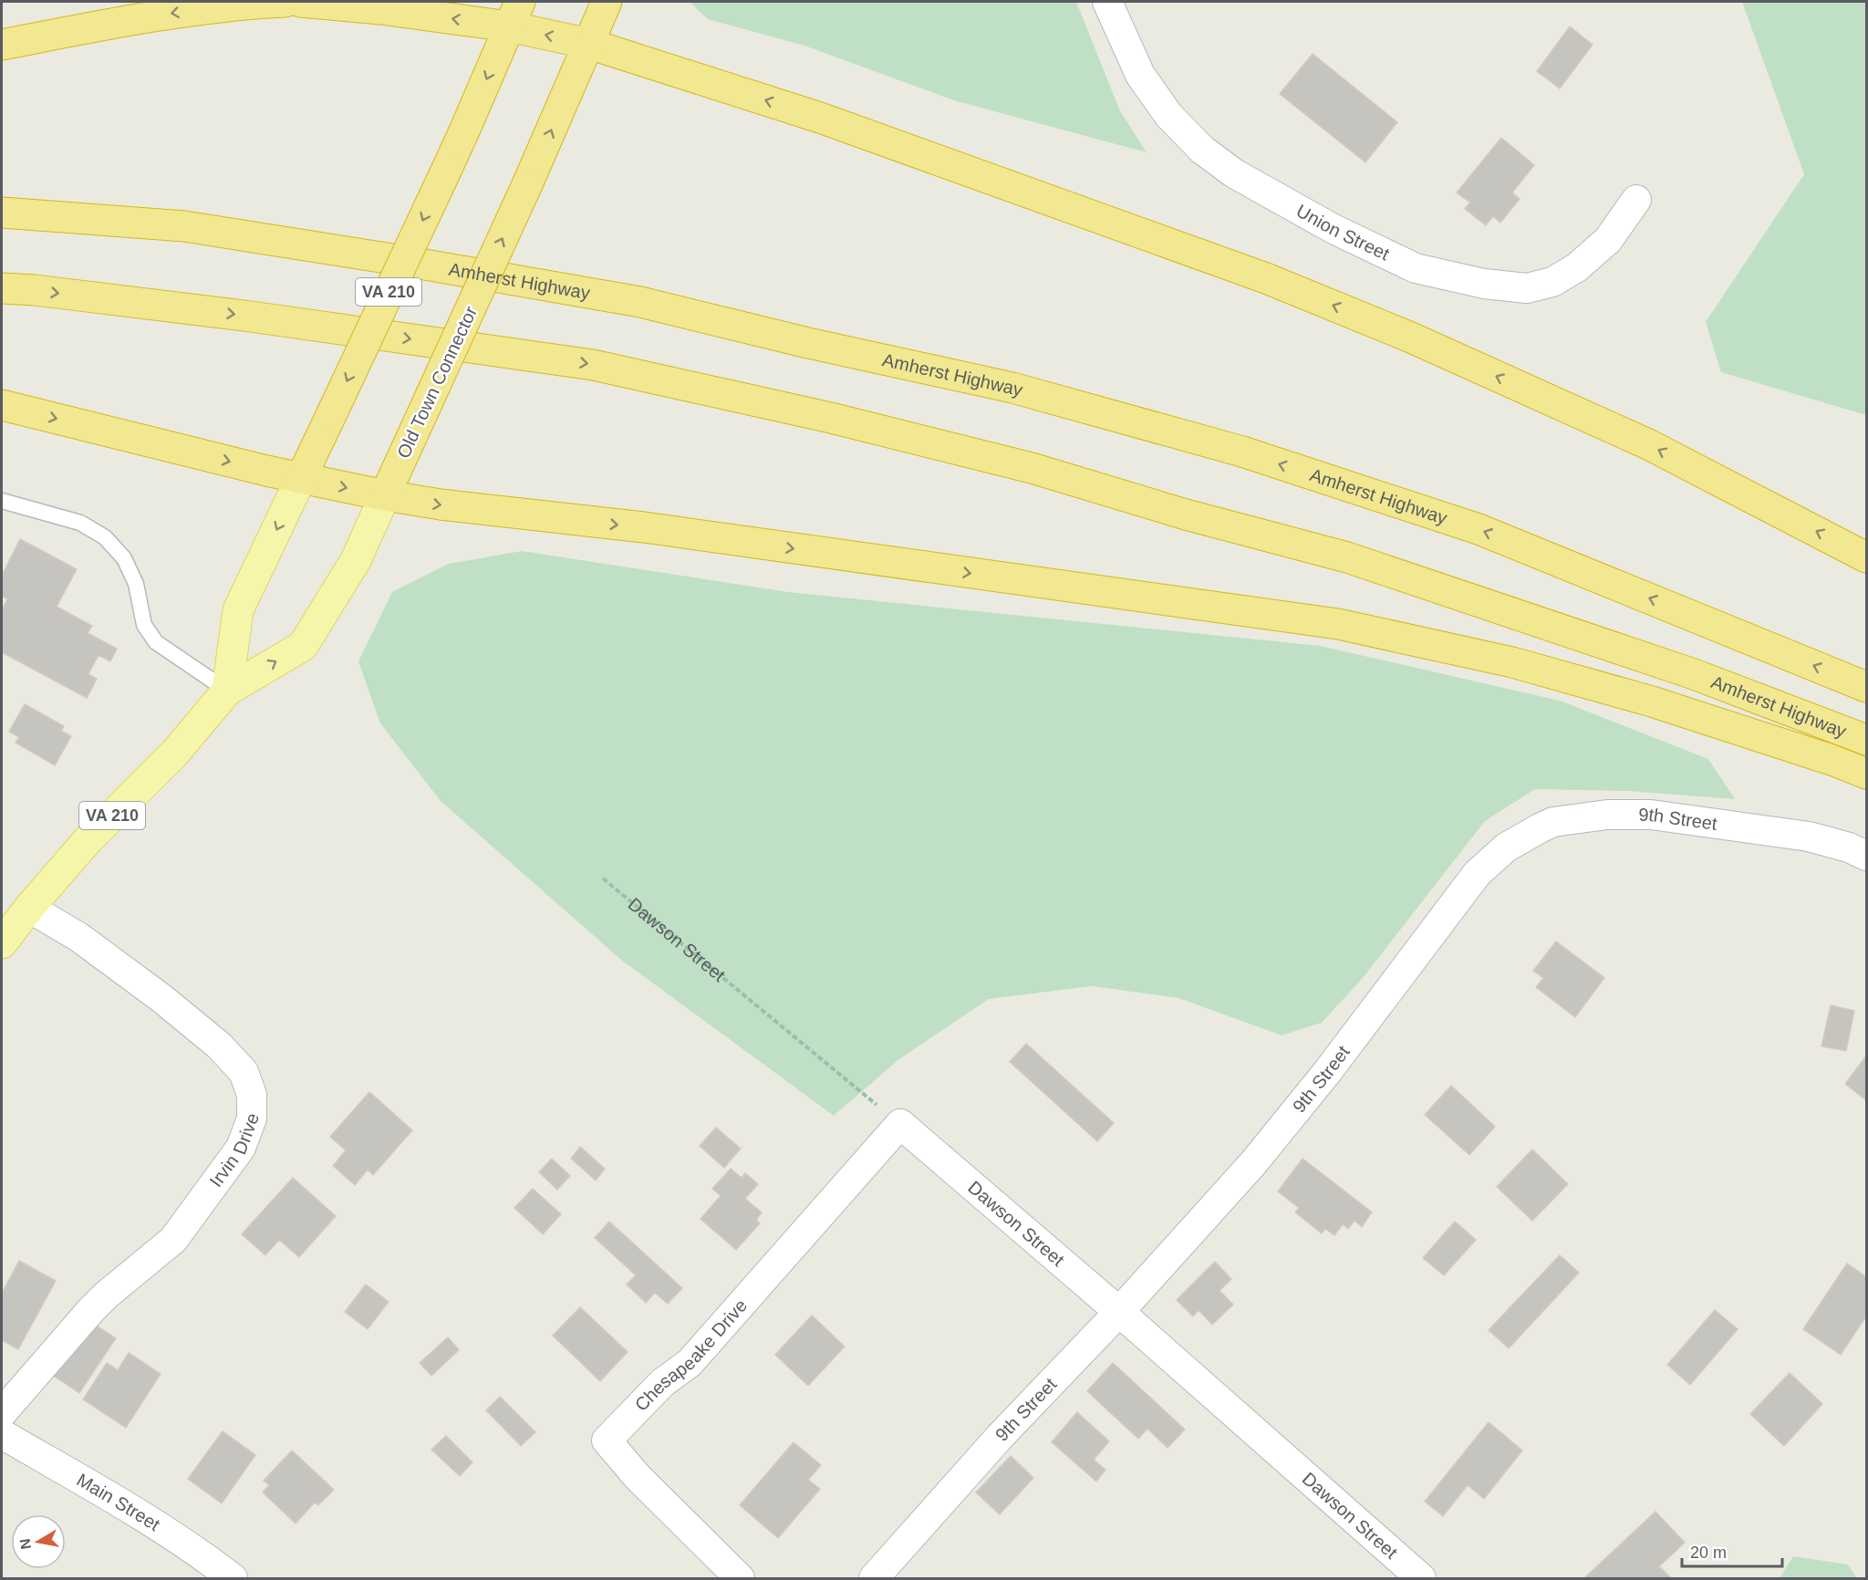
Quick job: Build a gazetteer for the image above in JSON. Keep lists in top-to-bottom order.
{
  "streets": {
    "highway": ["Amherst Highway", "VA 210", "Old Town Connector"],
    "street": [
      "Union Street",
      "9th Street",
      "Dawson Street",
      "Irvin Drive",
      "Chesapeake Drive",
      "Main Street"
    ]
  },
  "crossings": [
    ["VA 210", "Old Town Connector"],
    ["Old Town Connector", "Irvin Drive"],
    ["9th Street", "Dawson Street"],
    ["Dawson Street", "Chesapeake Drive"]
  ],
  "scale_bar": "20 m",
  "north": "left"
}
